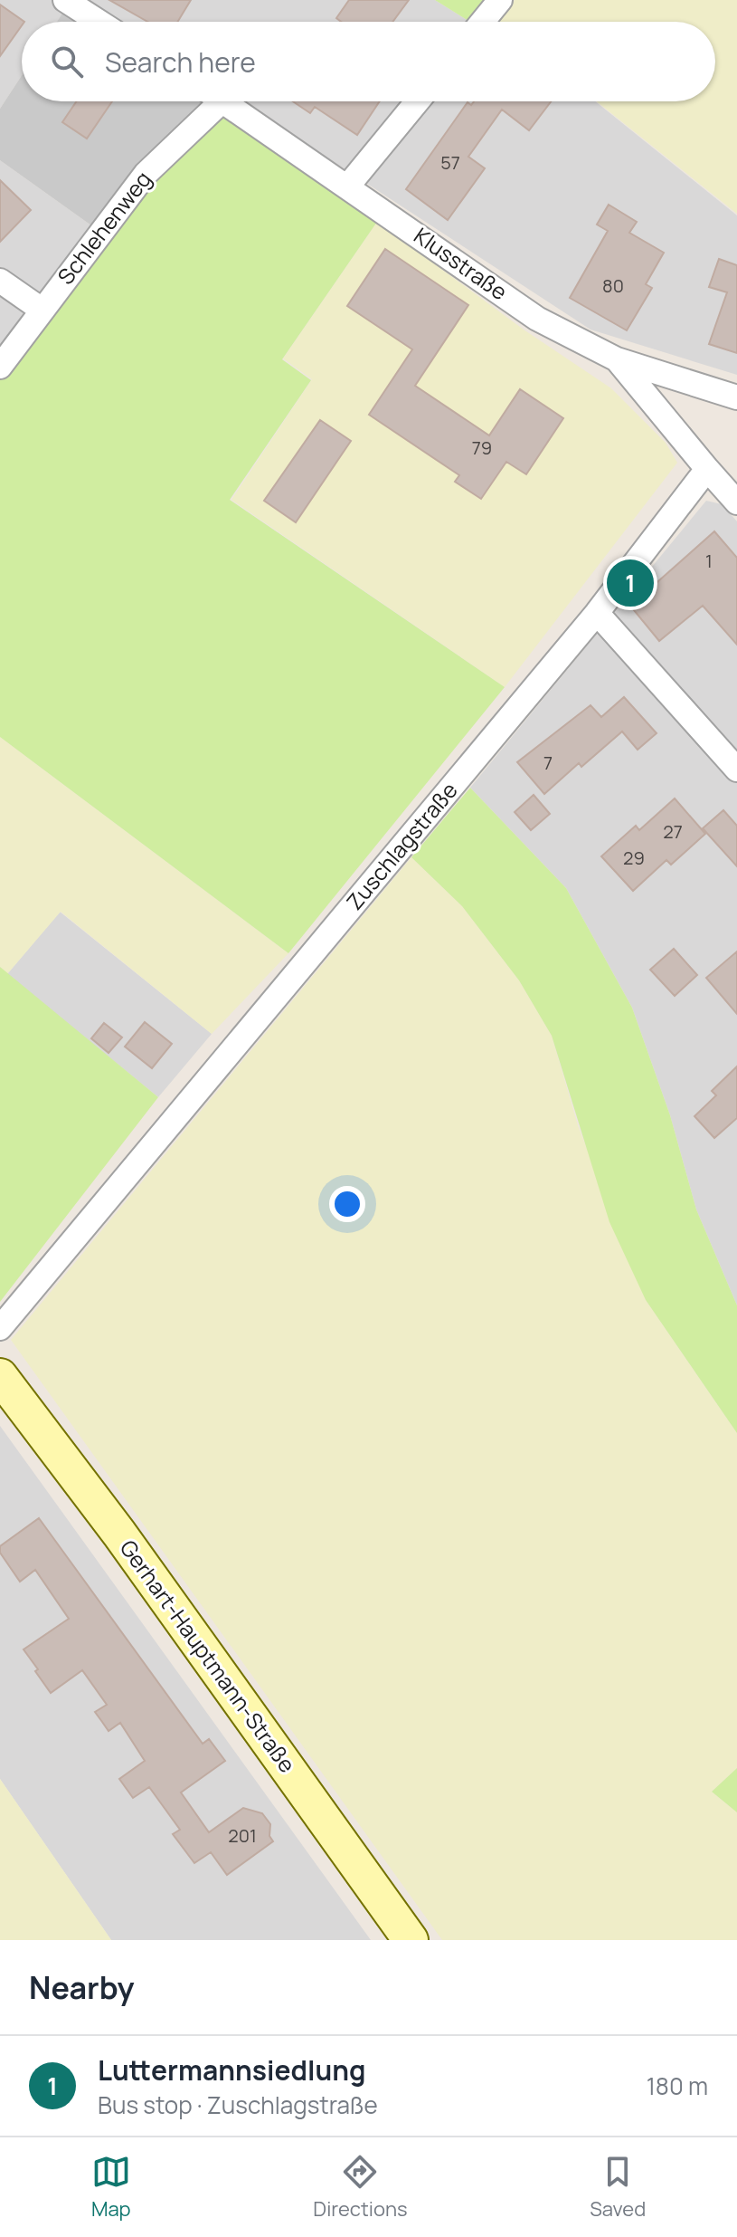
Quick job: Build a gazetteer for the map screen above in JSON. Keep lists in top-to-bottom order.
{
  "streets": {
    "street": [
      "Schlehenweg",
      "Klusstraße",
      "Zuschlagstraße",
      "Gerhart-Hauptmann-Straße"
    ]
  },
  "house_numbers": [
    "57",
    "80",
    "79",
    "1",
    "7",
    "27",
    "29",
    "201"
  ],
  "page": {
    "search": "Search here",
    "pins": "1",
    "heading": "Nearby",
    "list": [
      {
        "mark": "1",
        "name": "Luttermannsiedlung",
        "note": "Bus stop · Zuschlagstraße",
        "value": "180 m"
      }
    ],
    "nav": ["Map", "Directions", "Saved"]
  }
}
